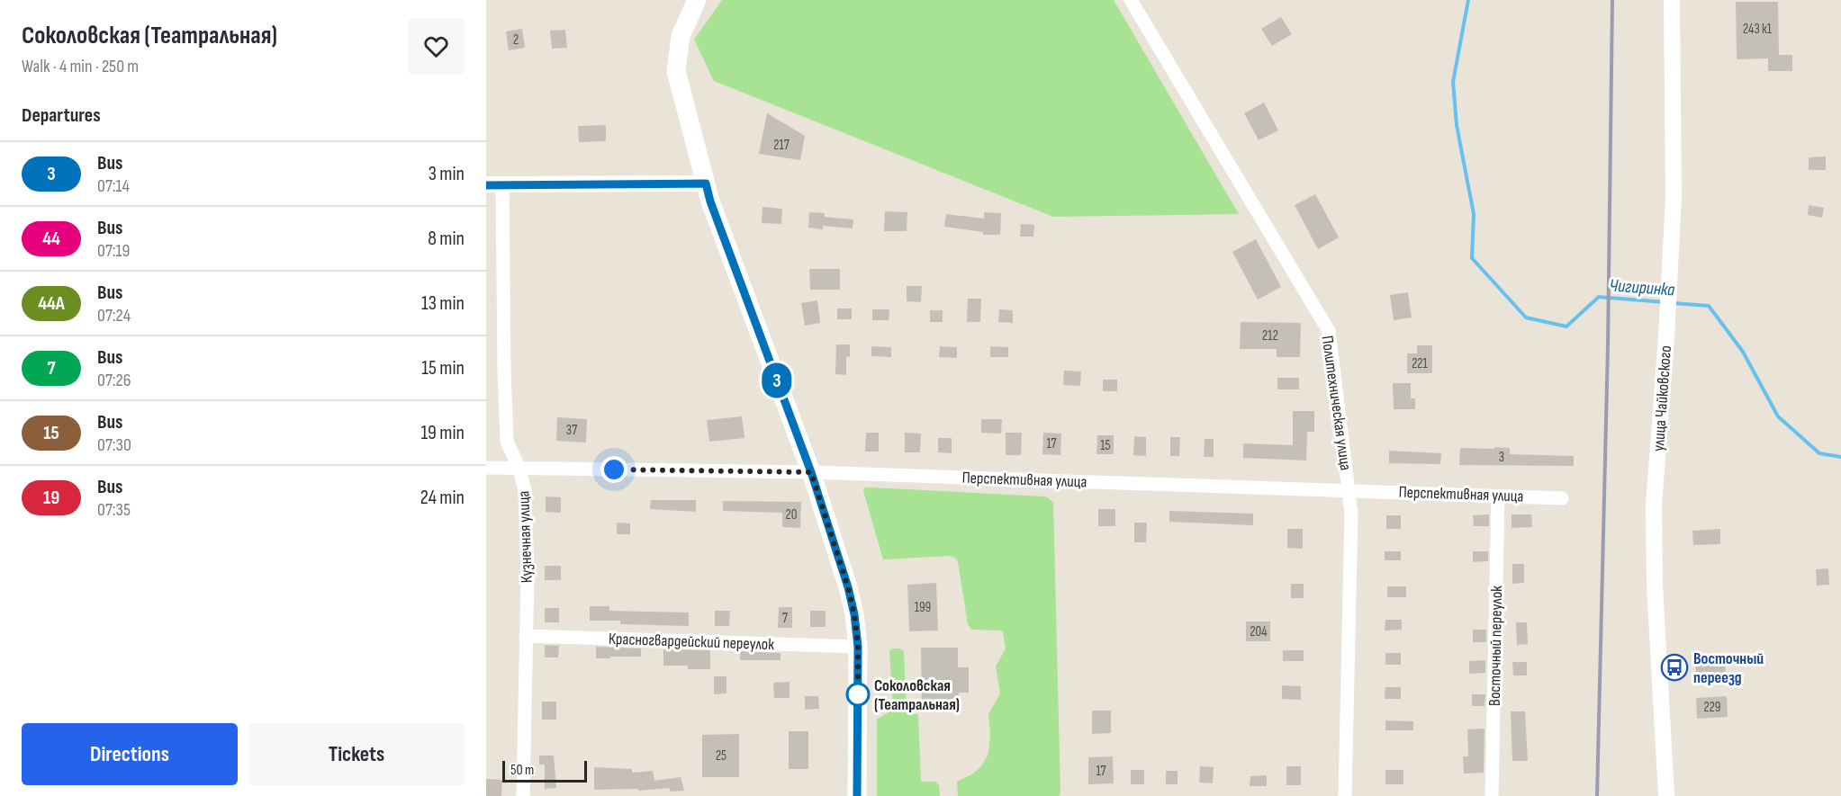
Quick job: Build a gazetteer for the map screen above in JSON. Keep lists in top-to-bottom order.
{
  "streets": {
    "street": [
      "улица Чайковского",
      "Политехническая улица",
      "Перспективная улица",
      "Кузнечная улица",
      "Красногвардейский переулок",
      "Восточный переулок"
    ]
  },
  "crossings": [
    ["Политехническая улица", "Перспективная улица"],
    ["Перспективная улица", "Кузнечная улица"],
    ["Перспективная улица", "Восточный переулок"],
    ["Кузнечная улица", "Красногвардейский переулок"]
  ],
  "water": ["Чигиринка"],
  "places": {
    "bus stop": ["Восточный переезд"],
    "other": ["Соколовская (Театральная)"]
  },
  "lines": ["bus line 3"],
  "house_numbers": [
    "243 к1",
    "2",
    "217",
    "212",
    "221",
    "37",
    "17",
    "15",
    "3",
    "20",
    "199",
    "7",
    "204",
    "229",
    "25",
    "17"
  ],
  "scale_bar": "50 m",
  "page": {
    "heading": [
      ["Соколовская (Театральная)", "Walk · 4 min · 250 m"],
      "Departures"
    ],
    "on_map": "3",
    "list": [
      {
        "mark": "3",
        "name": "Bus",
        "note": "07:14",
        "value": "3 min"
      },
      {
        "mark": "44",
        "name": "Bus",
        "note": "07:19",
        "value": "8 min"
      },
      {
        "mark": "44А",
        "name": "Bus",
        "note": "07:24",
        "value": "13 min"
      },
      {
        "mark": "7",
        "name": "Bus",
        "note": "07:26",
        "value": "15 min"
      },
      {
        "mark": "15",
        "name": "Bus",
        "note": "07:30",
        "value": "19 min"
      },
      {
        "mark": "19",
        "name": "Bus",
        "note": "07:35",
        "value": "24 min"
      }
    ],
    "buttons": ["Directions", "Tickets"],
    "scale": "50 m"
  }
}
